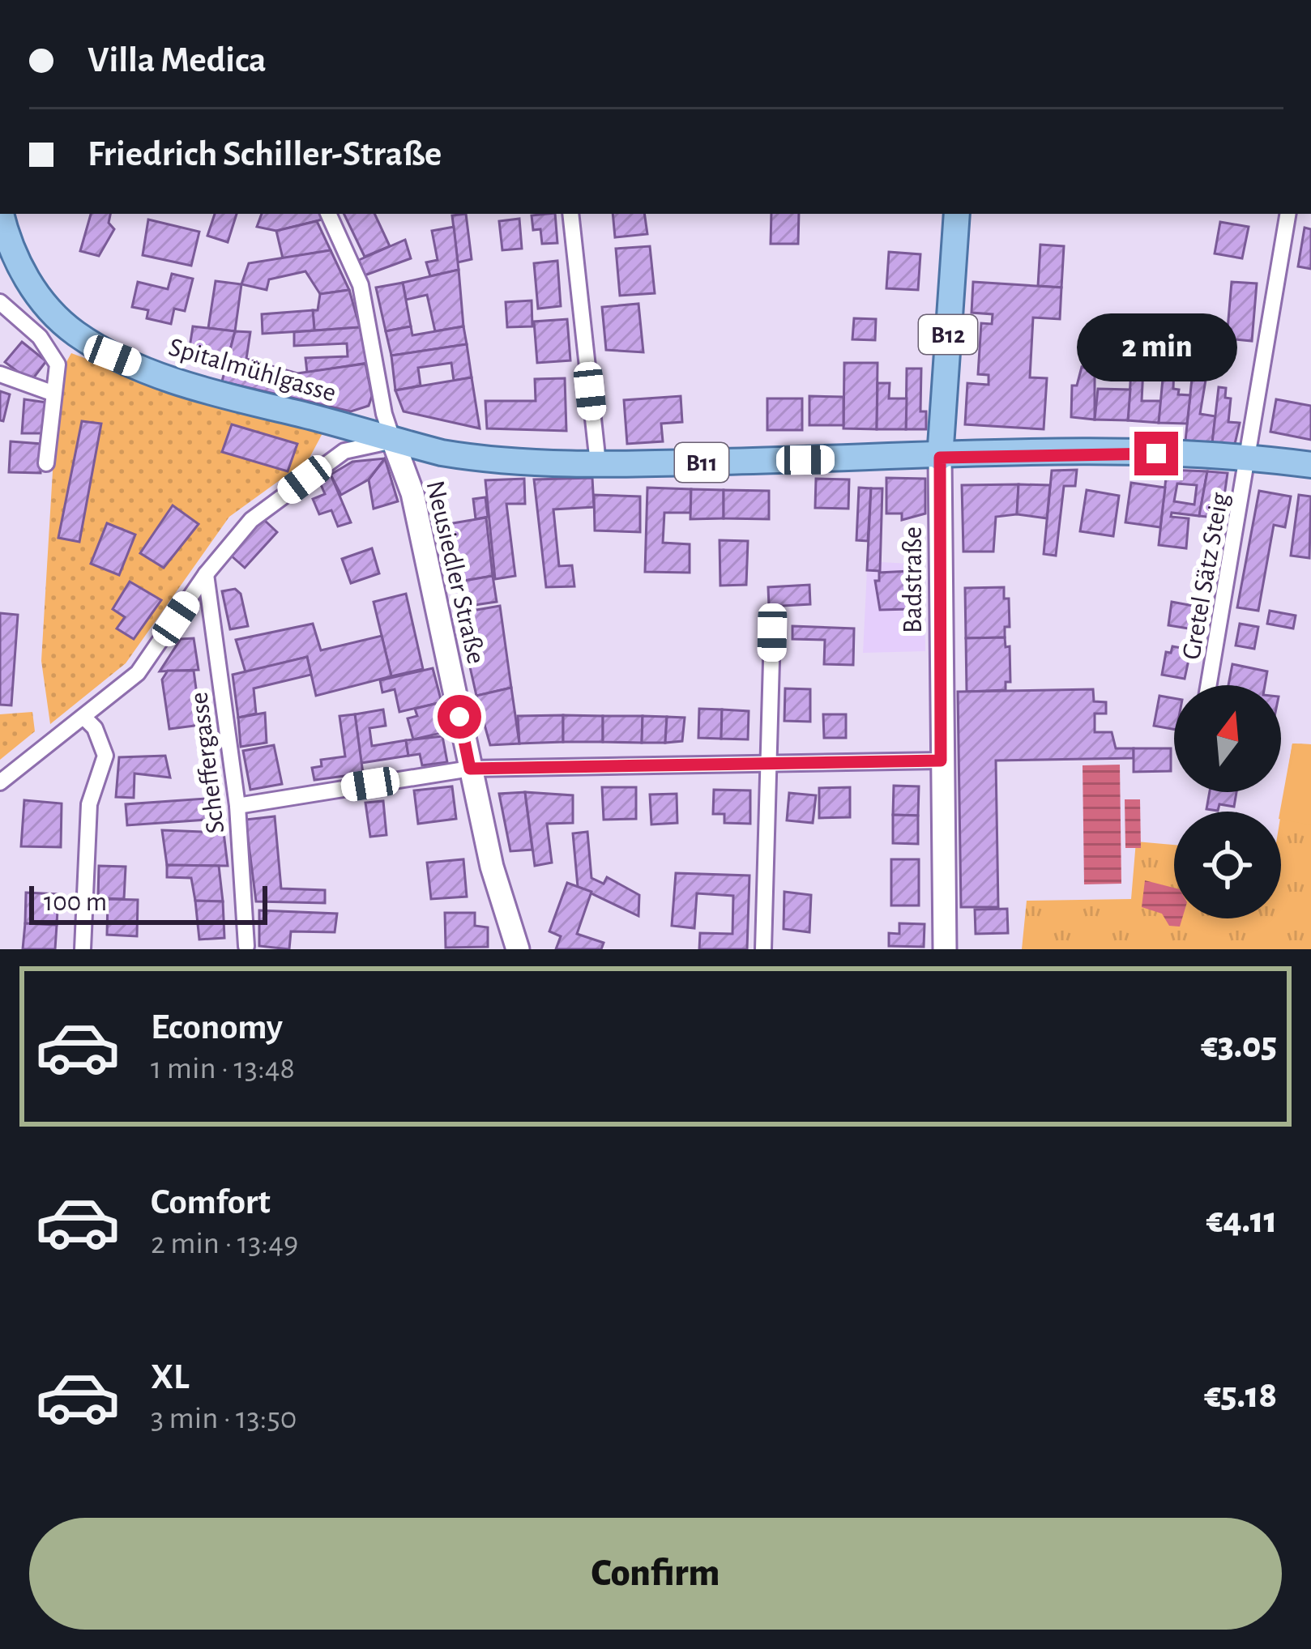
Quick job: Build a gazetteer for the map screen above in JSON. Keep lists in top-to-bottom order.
{
  "streets": {
    "main road": [
      "B12",
      "Spitalmühlgasse",
      "B11",
      "Neusiedler Straße",
      "Badstraße"
    ],
    "street": ["Gretel Sätz Steig", "Scheffergasse"]
  },
  "crossings": [
    ["Spitalmühlgasse", "B11"],
    ["Spitalmühlgasse", "Neusiedler Straße"],
    ["B11", "Neusiedler Straße"],
    ["B11", "Badstraße"]
  ],
  "scale_bar": "100 m",
  "north": "top",
  "page": {
    "banner": ["Villa Medica", "Friedrich Schiller-Straße"],
    "bubble": "2 min",
    "scale": "100 m",
    "list": [
      {
        "name": "Economy",
        "note": "1 min · 13:48",
        "value": "€3.05"
      },
      {
        "name": "Comfort",
        "note": "2 min · 13:49",
        "value": "€4.11"
      },
      {
        "name": "XL",
        "note": "3 min · 13:50",
        "value": "€5.18"
      }
    ],
    "buttons": "Confirm"
  }
}
